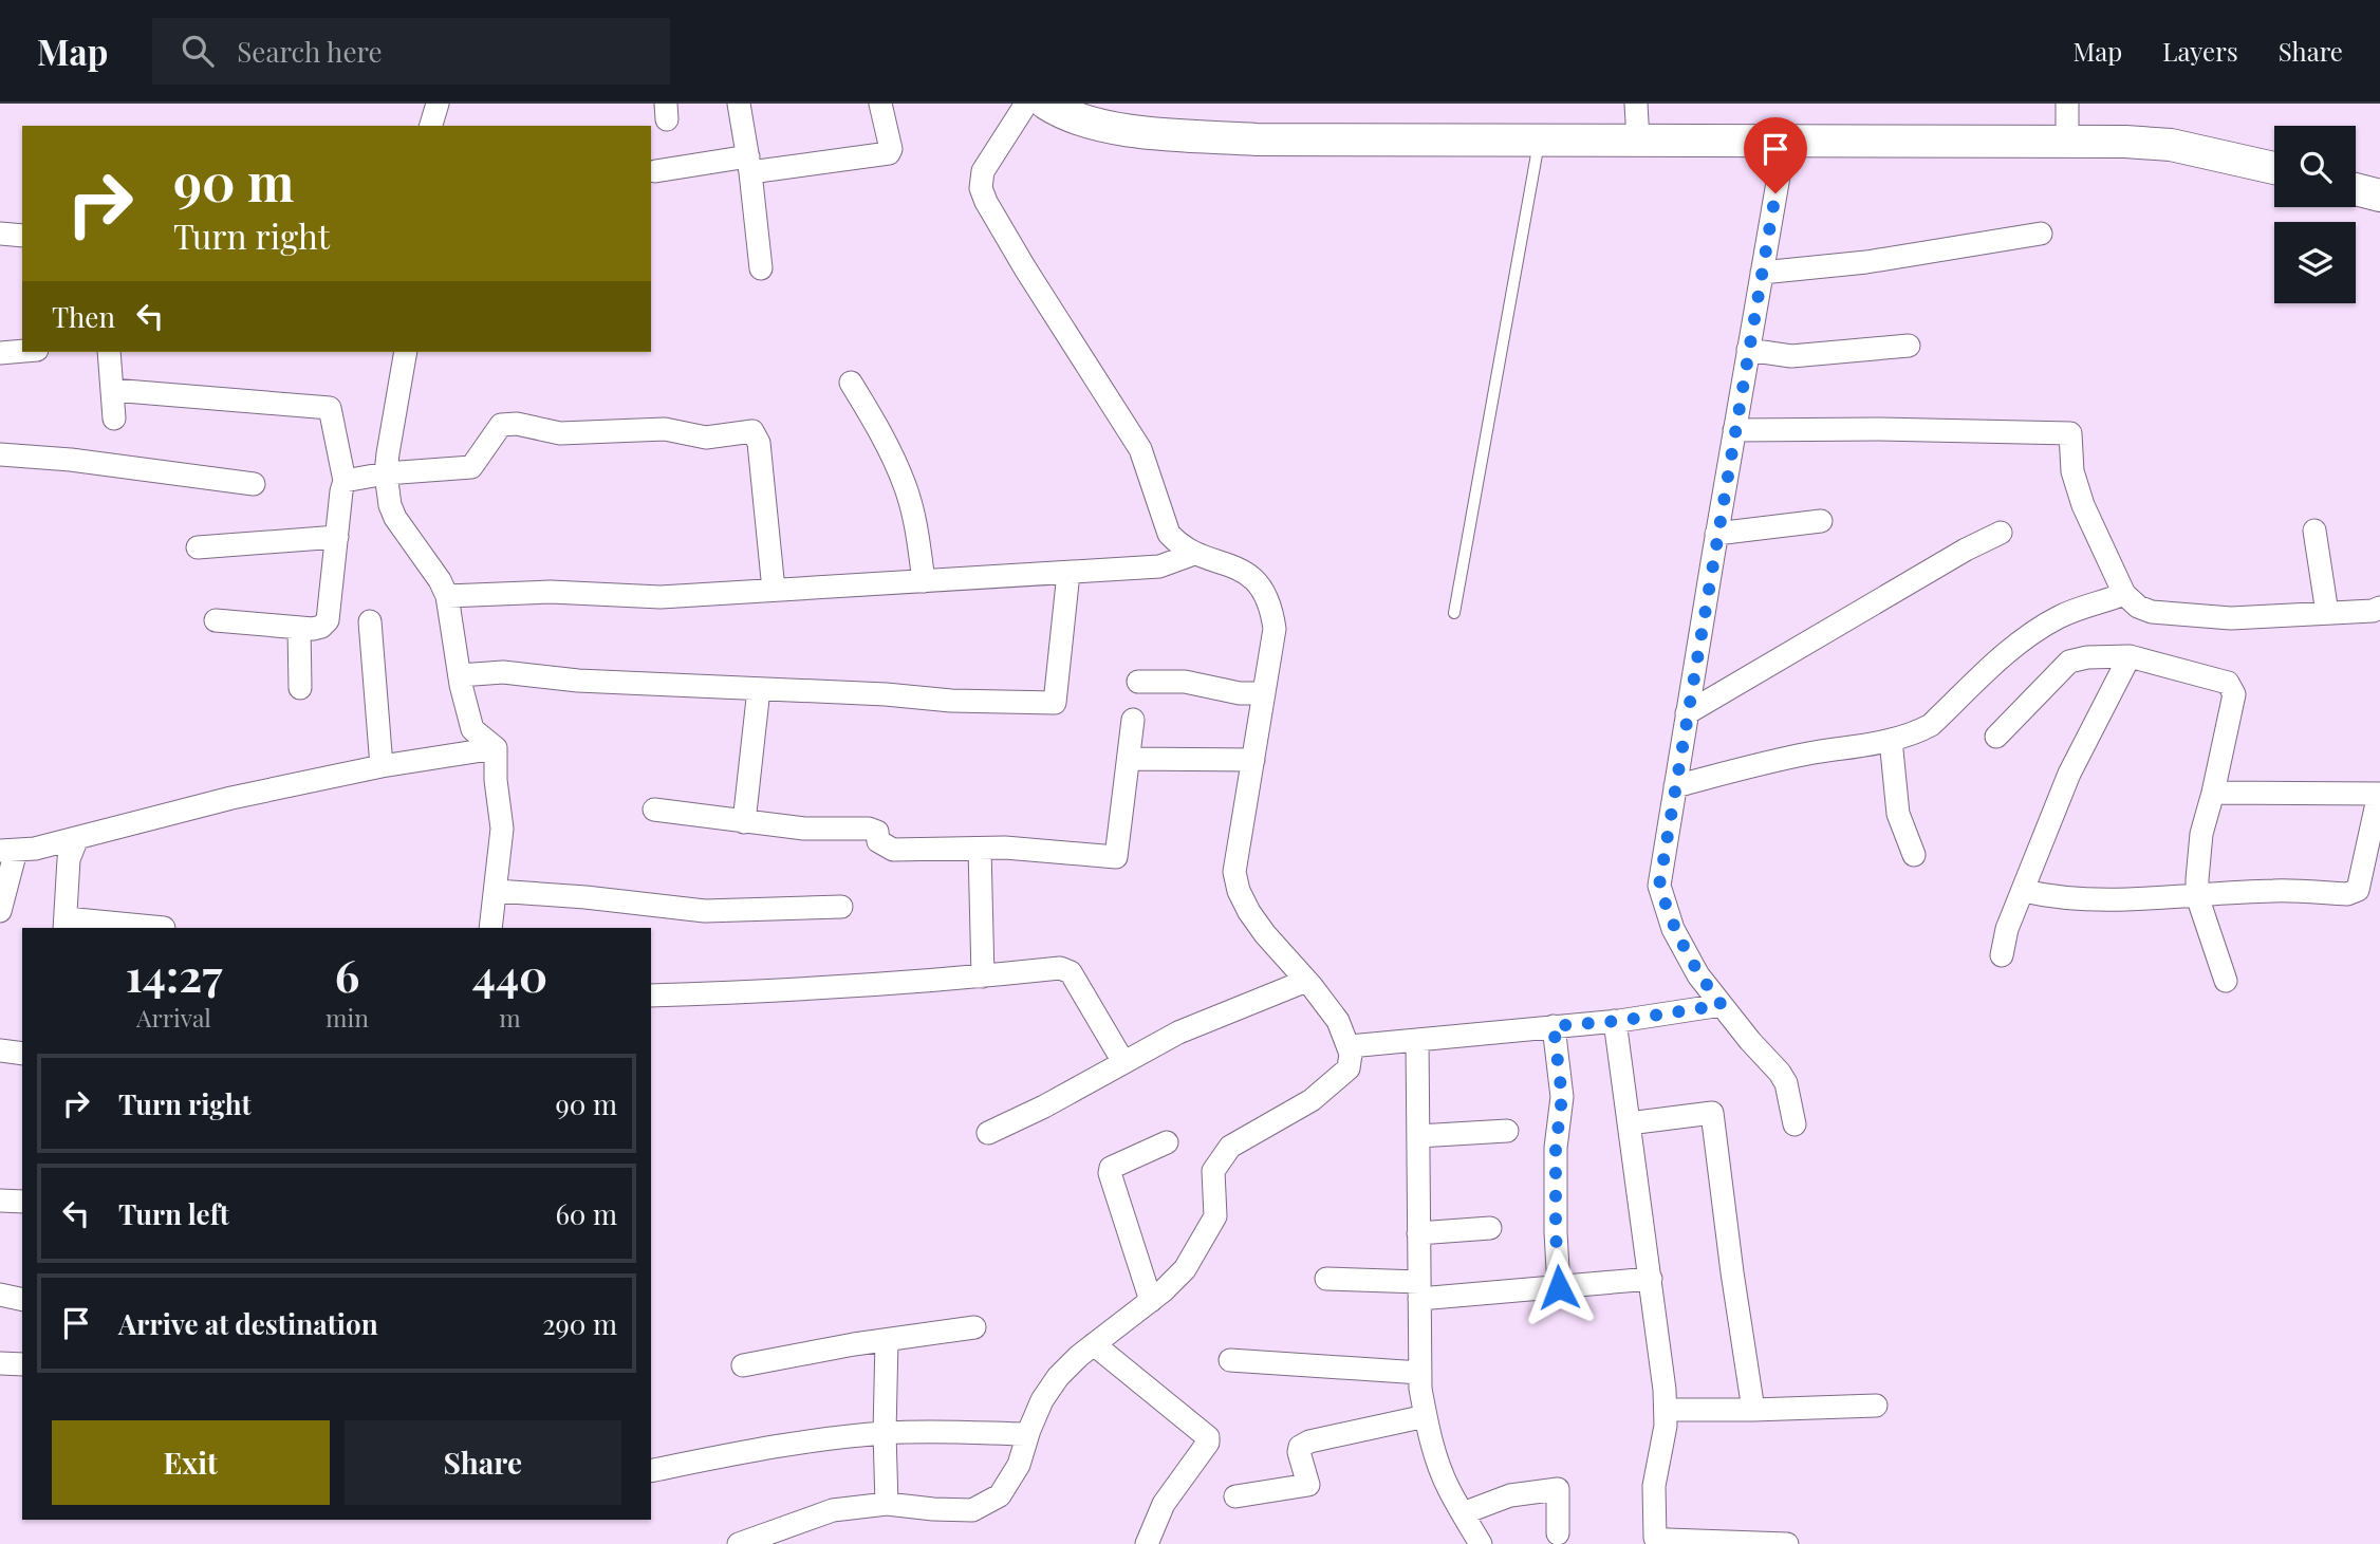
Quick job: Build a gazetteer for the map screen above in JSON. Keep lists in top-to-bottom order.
{
  "page": {
    "header": "Map",
    "search": "Search here",
    "nav": ["Map", "Layers", "Share"],
    "turn": ["90 m", "Turn right"],
    "then": "Then",
    "eta": [
      "14:27",
      "Arrival",
      "6",
      "min",
      "440",
      "m"
    ],
    "list": [
      {
        "name": "Turn right",
        "value": "90 m"
      },
      {
        "name": "Turn left",
        "value": "60 m"
      },
      {
        "name": "Arrive at destination",
        "value": "290 m"
      }
    ],
    "buttons": ["Exit", "Share"]
  }
}
